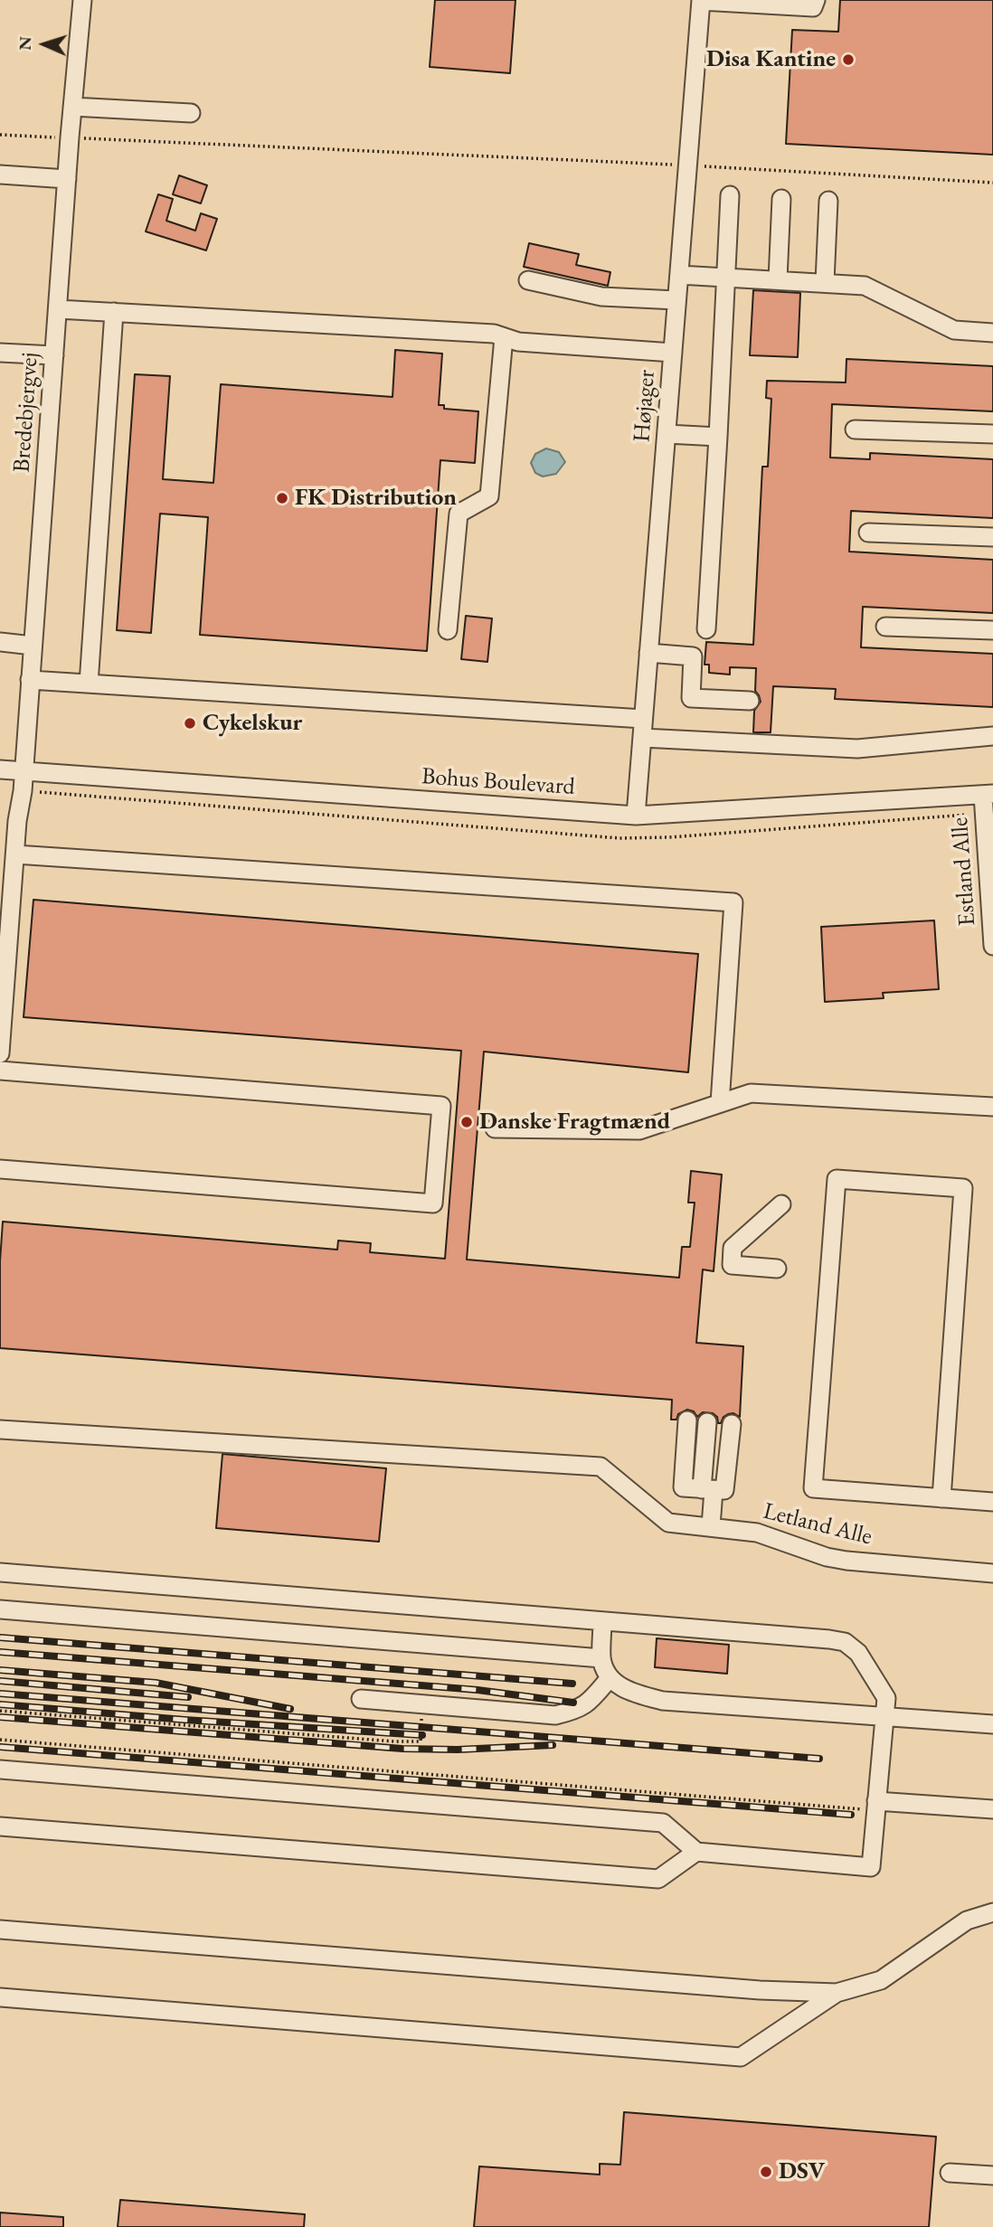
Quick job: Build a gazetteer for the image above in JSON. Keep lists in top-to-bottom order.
{
  "streets": {
    "street": [
      "Højager",
      "Bredebjergvej",
      "Bohus Boulevard",
      "Estland Alle",
      "Letland Alle"
    ]
  },
  "crossings": [
    ["Højager", "Bohus Boulevard"],
    ["Bredebjergvej", "Bohus Boulevard"],
    ["Bohus Boulevard", "Estland Alle"]
  ],
  "places": [
    "Disa Kantine",
    "FK Distribution",
    "Cykelskur",
    "Danske Fragtmænd",
    "DSV"
  ],
  "north": "left"
}
